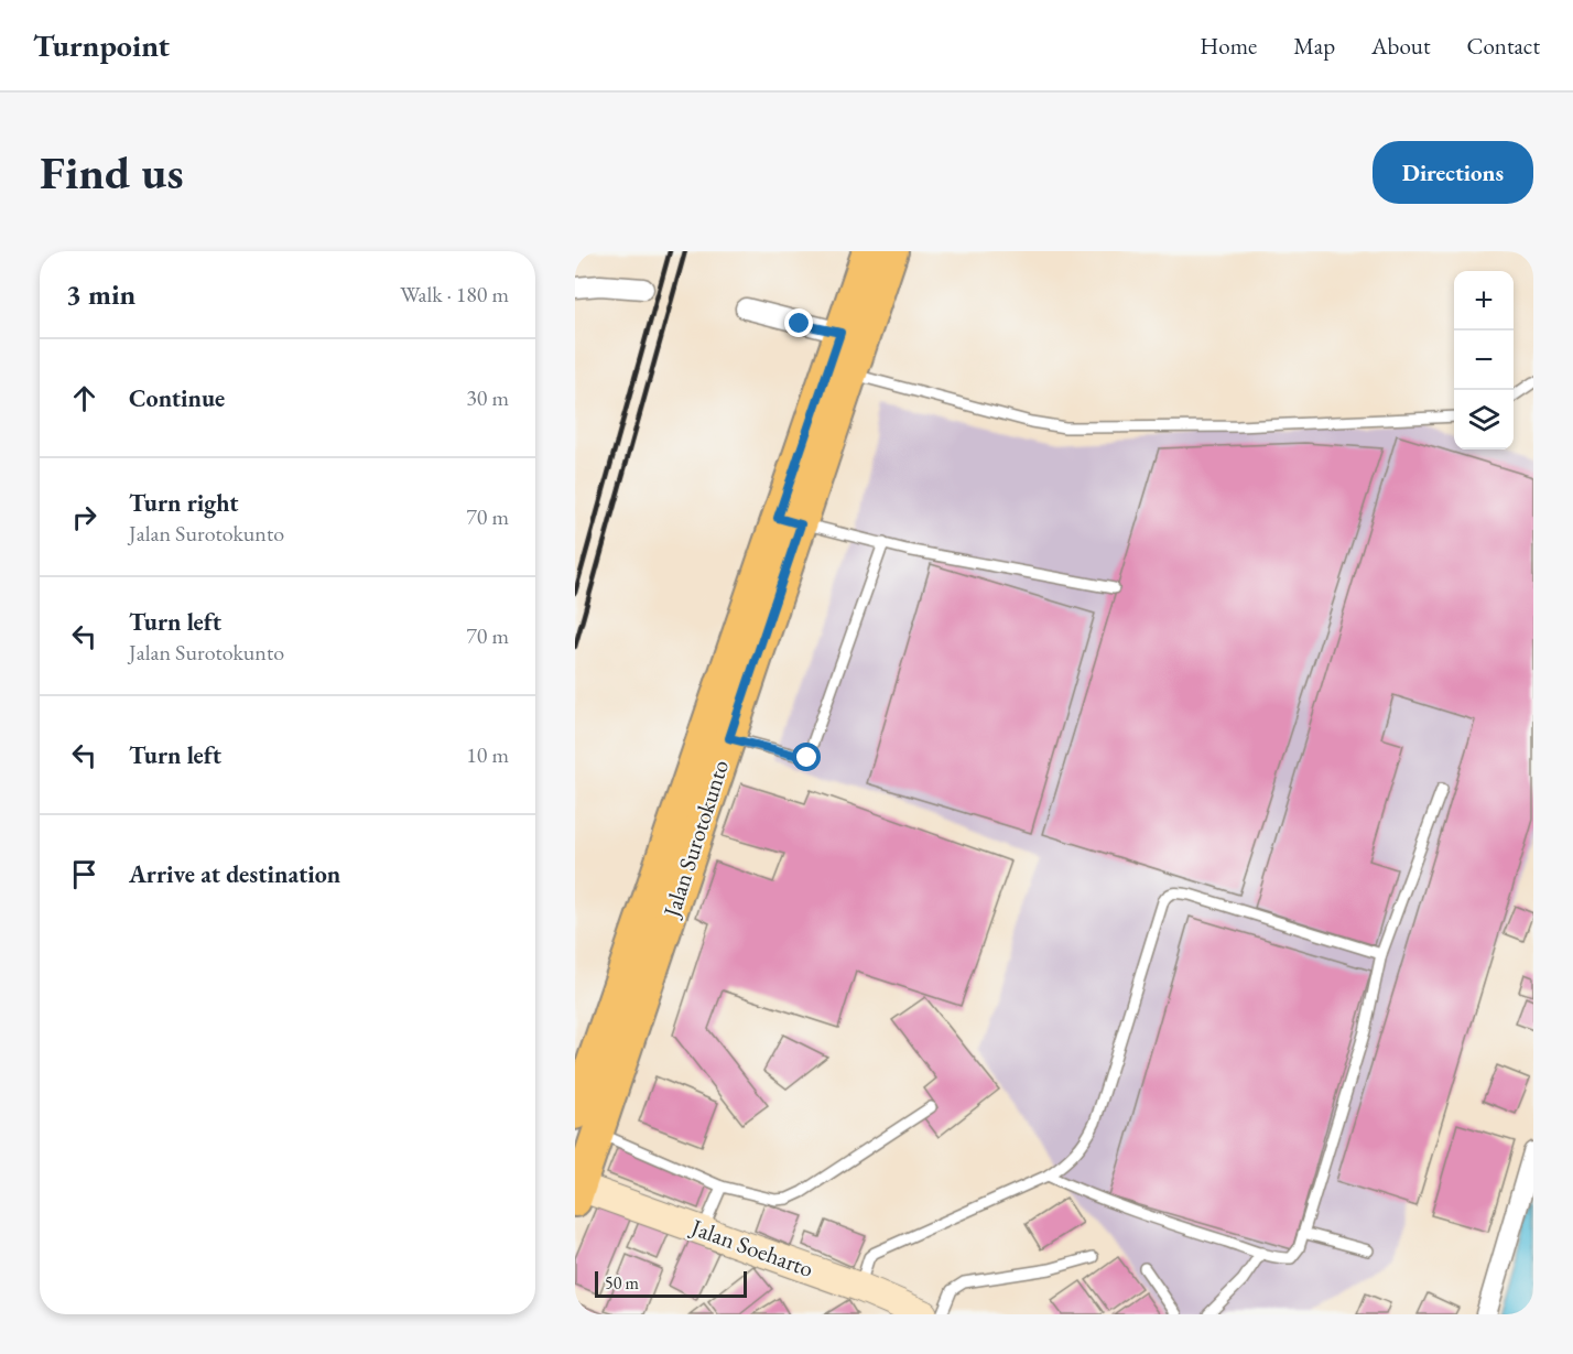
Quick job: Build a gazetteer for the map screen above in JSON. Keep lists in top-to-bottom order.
{
  "streets": {
    "main road": ["Jalan Surotokunto"],
    "street": ["Jalan Soeharto"]
  },
  "crossings": [
    ["Jalan Surotokunto", "Jalan Soeharto"]
  ],
  "scale_bar": "50 m",
  "page": {
    "header": "Turnpoint",
    "nav": [
      "Home",
      "Map",
      "About",
      "Contact"
    ],
    "buttons": "Directions",
    "title": "Find us",
    "heading": ["3 min", "Walk · 180 m"],
    "map_buttons": ["+", "−"],
    "list": [
      ["Continue", "30 m"],
      ["Turn right", "Jalan Surotokunto", "70 m"],
      ["Turn left", "Jalan Surotokunto", "70 m"],
      ["Turn left", "10 m"],
      "Arrive at destination"
    ],
    "scale": "50 m"
  }
}
